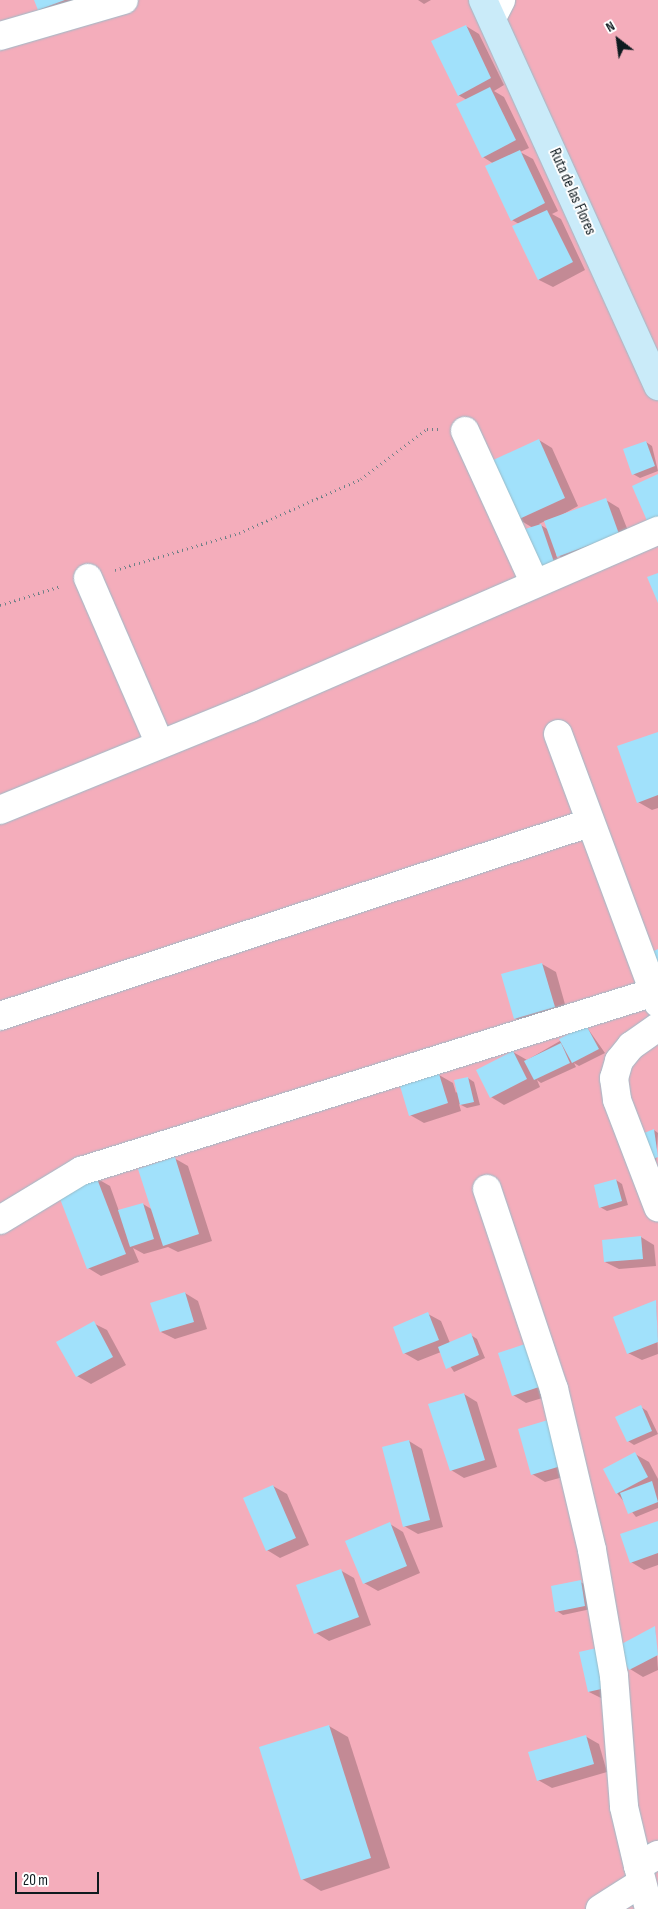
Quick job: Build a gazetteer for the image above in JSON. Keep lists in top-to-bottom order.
{
  "streets": {
    "main road": ["Ruta de las Flores"]
  },
  "scale_bar": "20 m",
  "north": "top left"
}
